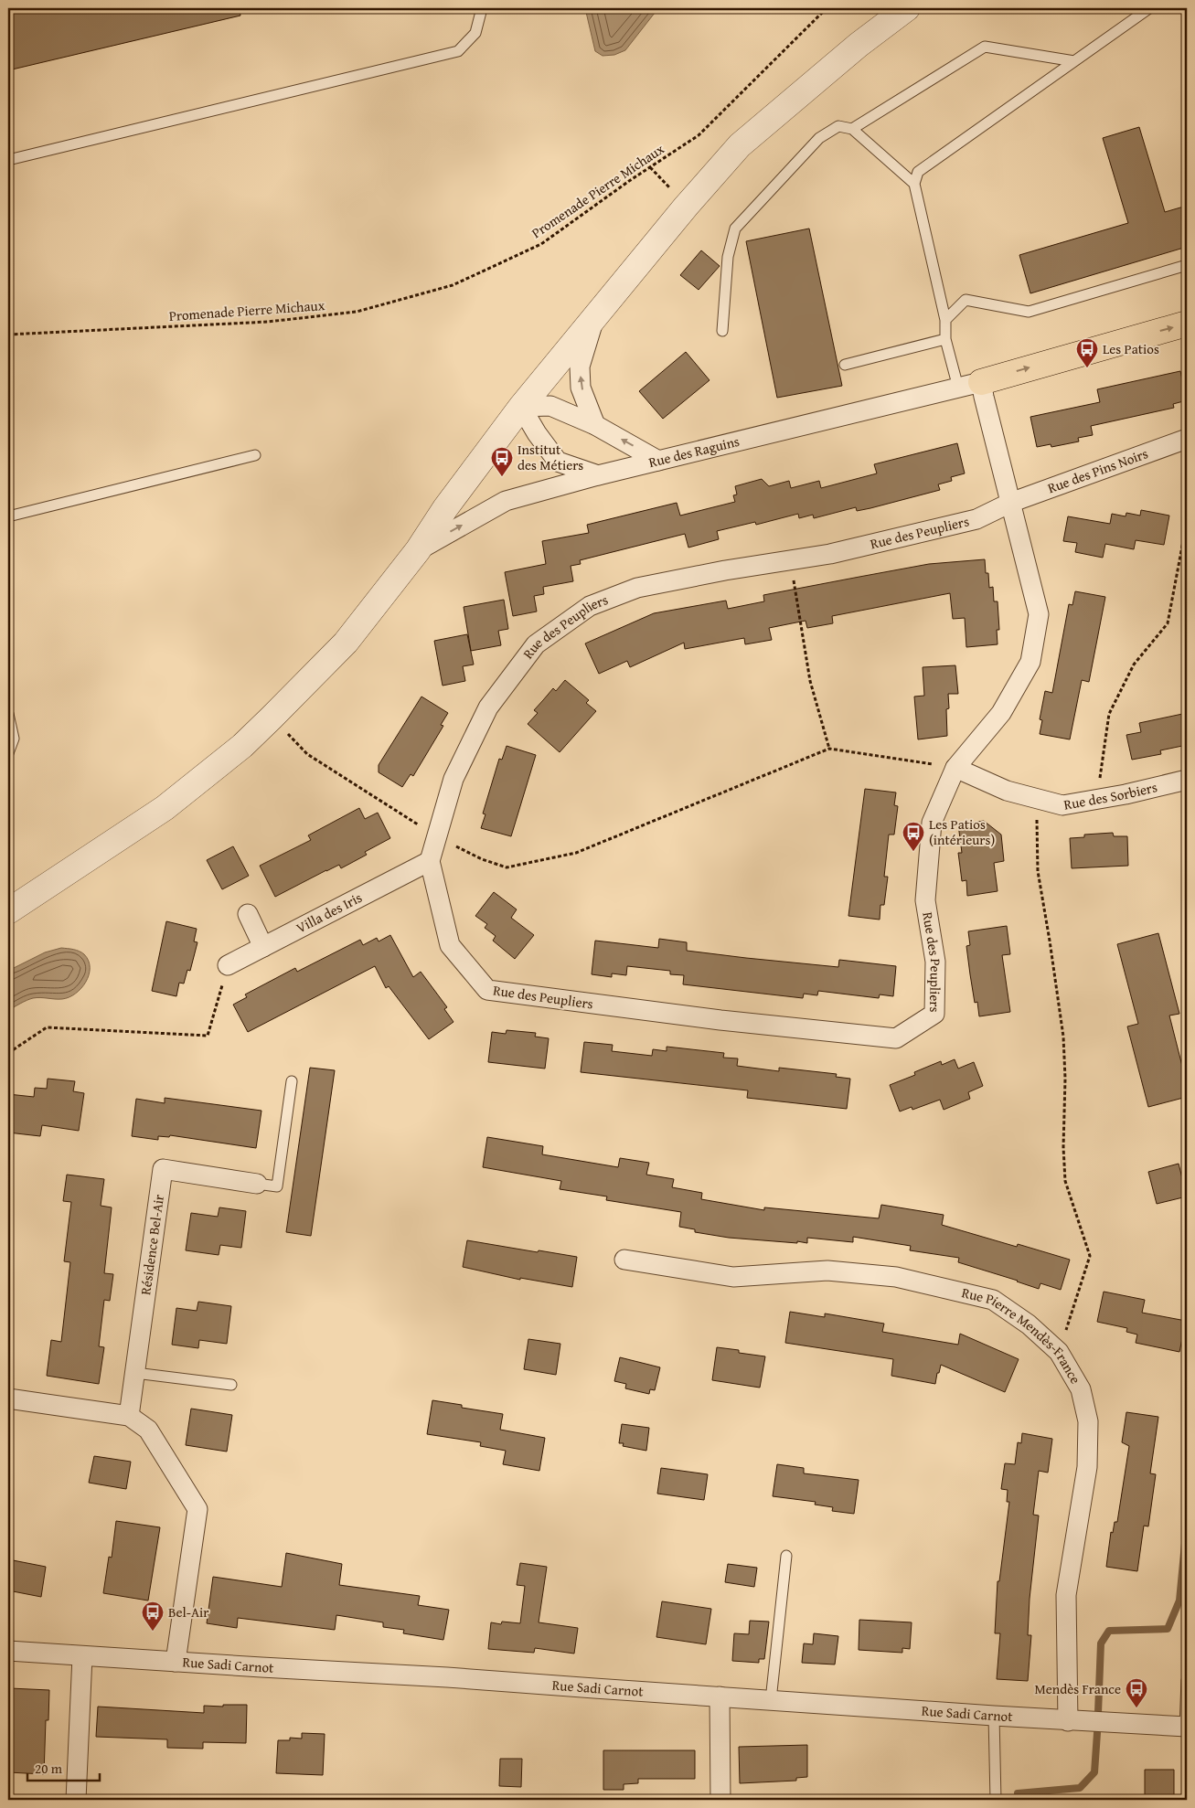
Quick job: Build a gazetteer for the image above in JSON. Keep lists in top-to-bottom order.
{
  "streets": {
    "street": [
      "Rue des Raguins",
      "Rue des Pins Noirs",
      "Rue des Peupliers",
      "Rue des Sorbiers",
      "Villa des Iris",
      "Résidence Bel-Air",
      "Rue Pierre Mendès-France",
      "Rue Sadi Carnot"
    ],
    "path": ["Promenade Pierre Michaux"]
  },
  "crossings": [
    ["Rue des Raguins", "Rue des Peupliers"],
    ["Rue des Pins Noirs", "Rue des Peupliers"],
    ["Rue des Peupliers", "Rue des Sorbiers"],
    ["Rue des Peupliers", "Villa des Iris"],
    ["Rue Pierre Mendès-France", "Rue Sadi Carnot"]
  ],
  "places": {
    "bus stop": [
      "Les Patios",
      "Institut des Métiers",
      "Les Patios (intérieurs)",
      "Bel-Air",
      "Mendès France"
    ]
  },
  "scale_bar": "20 m"
}
